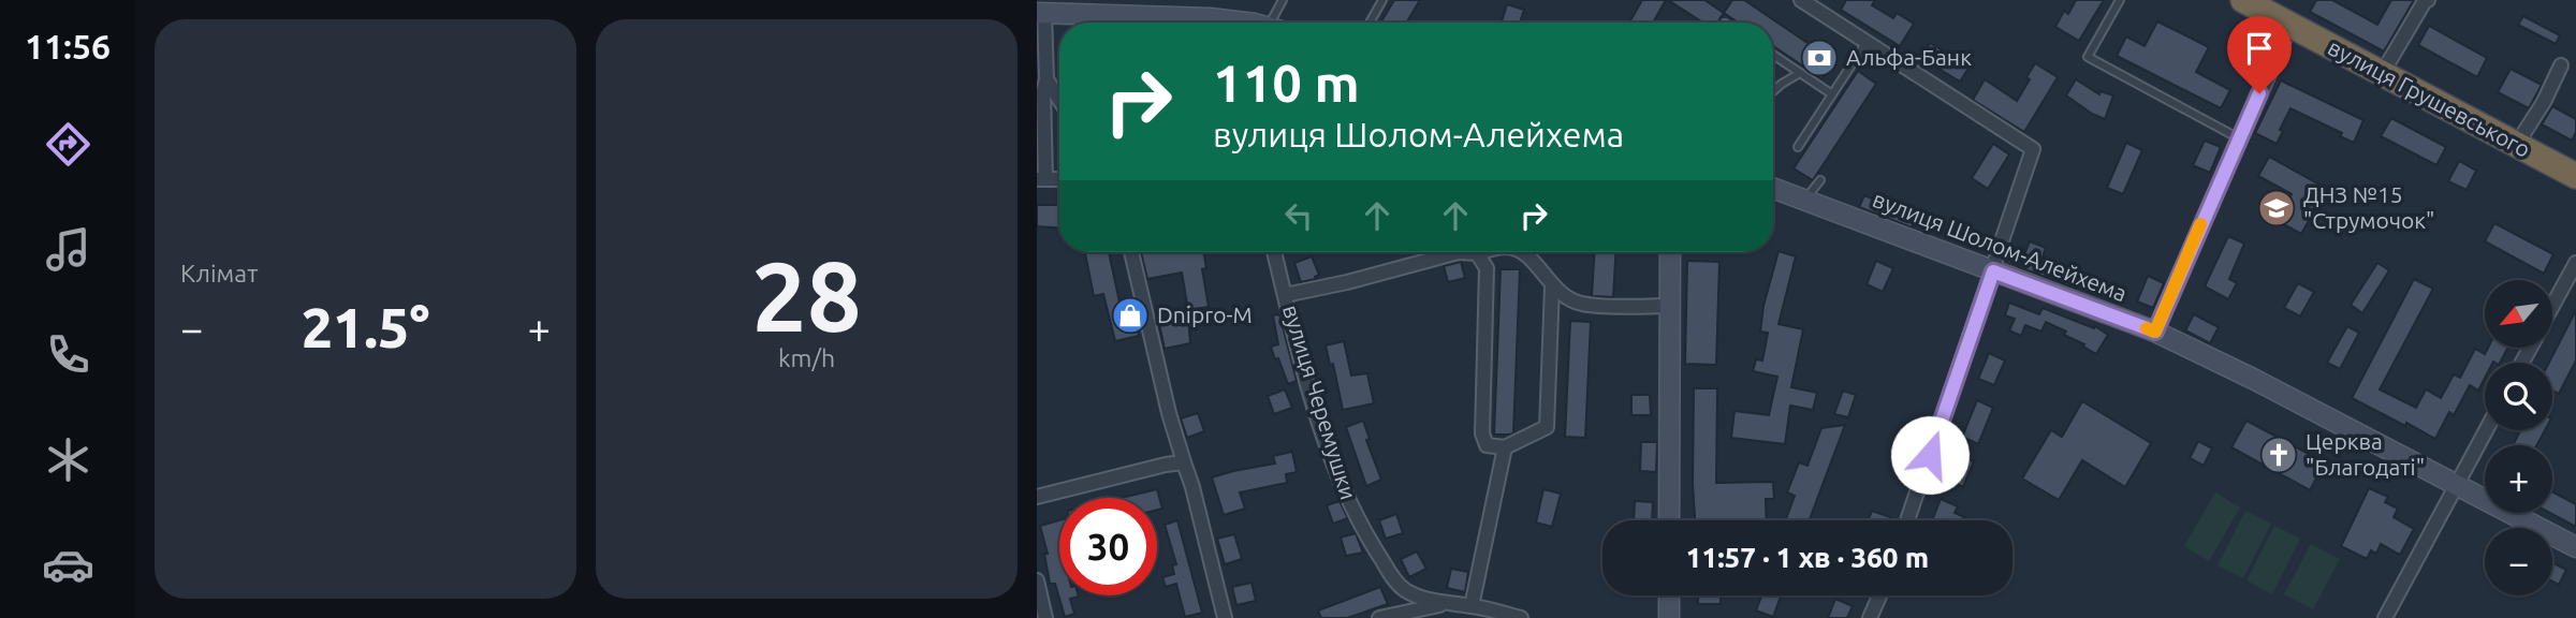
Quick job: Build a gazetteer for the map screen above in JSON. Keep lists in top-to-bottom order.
{
  "streets": {
    "highway": ["вулиця Грушевського"],
    "street": ["вулиця Шолом-Алейхема", "вулиця Черемушки"]
  },
  "places": {
    "bank": ["Альфа-Банк"],
    "school or university": ["ДНЗ №15 \"Струмочок\""],
    "shop": ["Dnipro-M"],
    "church": ["Церква \"Благодаті\""]
  },
  "north": "bottom left",
  "page": {
    "tabs": "11:56",
    "tile": [
      "Клімат",
      ["28", "km/h"]
    ],
    "turn": ["110 m", "вулиця Шолом-Алейхема"],
    "map_buttons": ["+", "−"],
    "heat": ["−", "21.5°", "+"],
    "limit": "30",
    "trip": "11:57 · 1 хв · 360 m"
  }
}
